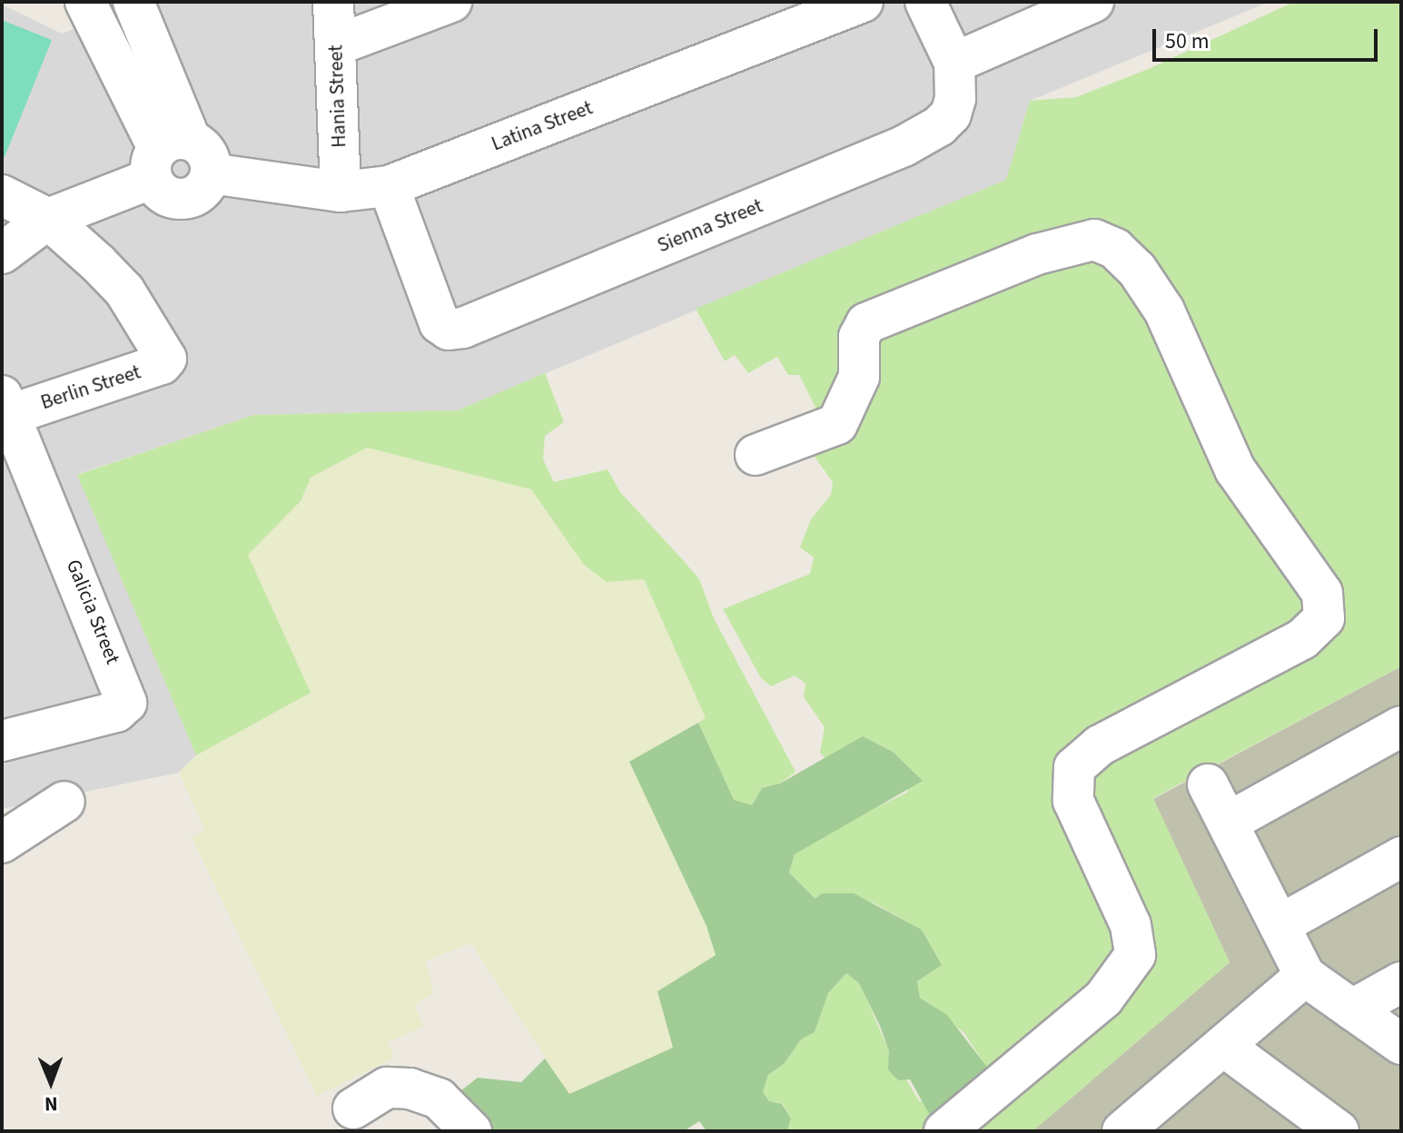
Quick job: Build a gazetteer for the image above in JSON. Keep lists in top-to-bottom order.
{
  "streets": {
    "street": [
      "Hania Street",
      "Latina Street",
      "Sienna Street",
      "Berlin Street",
      "Galicia Street"
    ]
  },
  "crossings": [
    ["Hania Street", "Latina Street"],
    ["Latina Street", "Sienna Street"],
    ["Berlin Street", "Galicia Street"]
  ],
  "scale_bar": "50 m",
  "north": "bottom"
}
